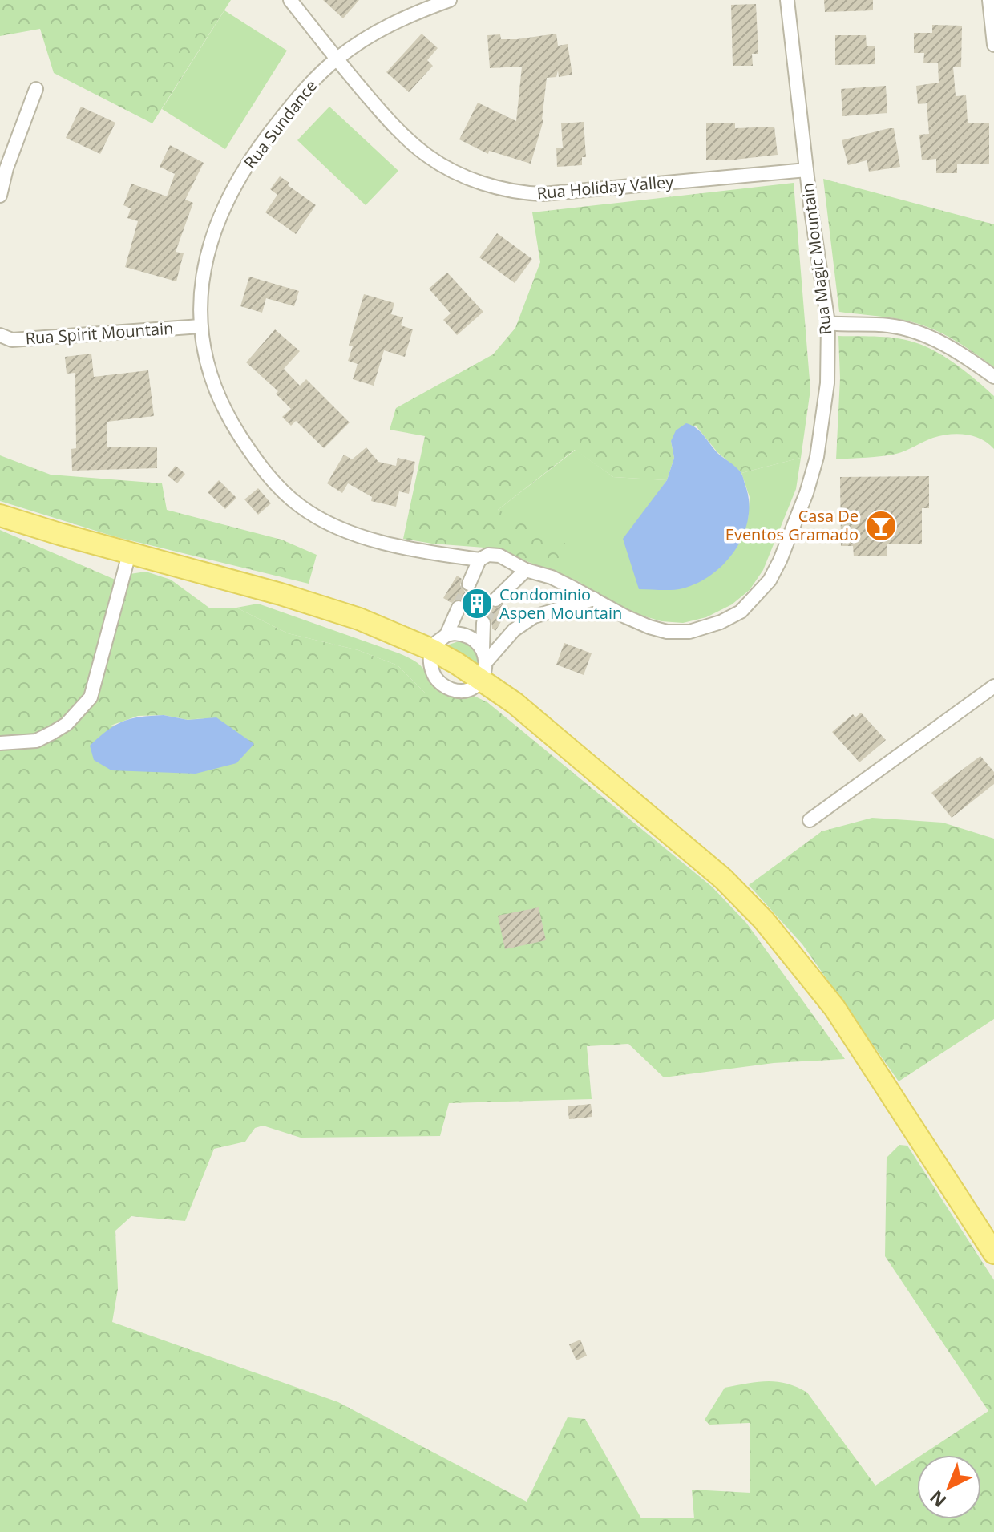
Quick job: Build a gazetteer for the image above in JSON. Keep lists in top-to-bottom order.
{
  "streets": {
    "street": [
      "Rua Sundance",
      "Rua Holiday Valley",
      "Rua Magic Mountain",
      "Rua Spirit Mountain"
    ]
  },
  "crossings": [
    ["Rua Sundance", "Rua Holiday Valley"],
    ["Rua Sundance", "Rua Magic Mountain"],
    ["Rua Sundance", "Rua Spirit Mountain"],
    ["Rua Holiday Valley", "Rua Magic Mountain"]
  ],
  "places": {
    "bar": ["Casa De Eventos Gramado"],
    "building": ["Condominio Aspen Mountain"]
  },
  "north": "bottom left"
}
